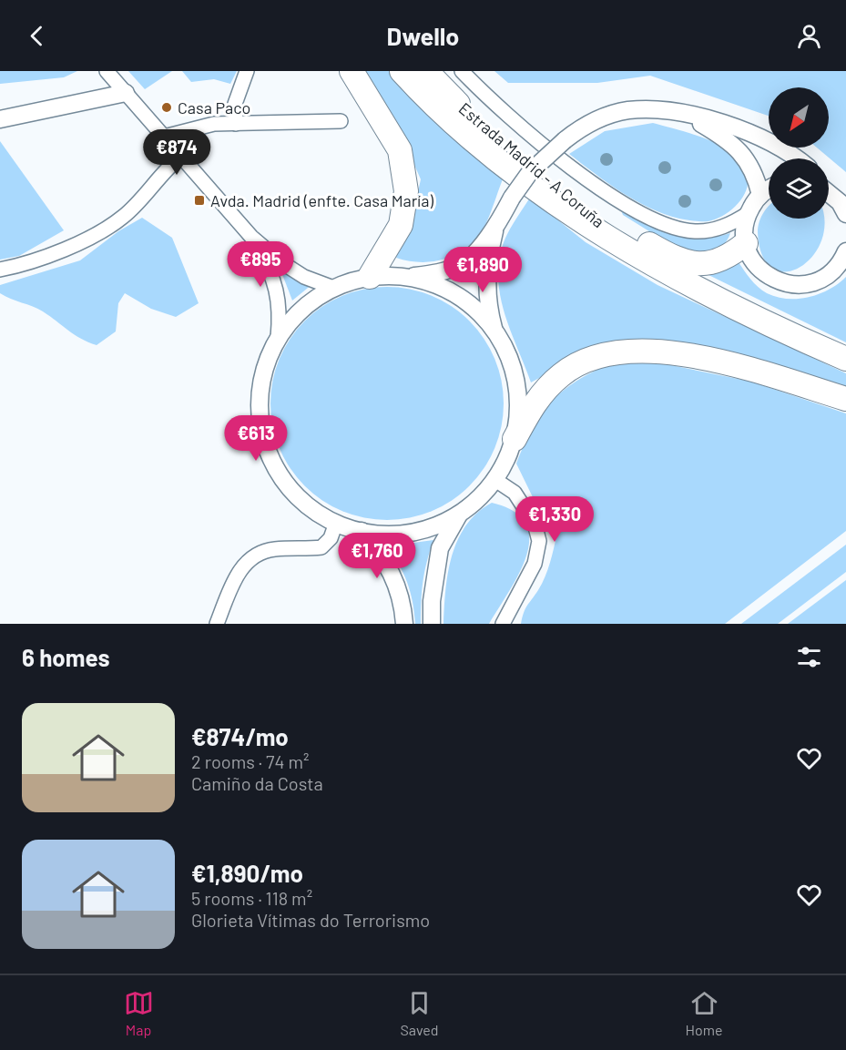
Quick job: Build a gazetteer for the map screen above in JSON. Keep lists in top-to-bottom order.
{
  "streets": {
    "highway": ["Estrada Madrid - A Coruña"]
  },
  "places": {
    "other": ["Casa Paco"],
    "transit": ["Avda. Madrid (enfte. Casa María)"]
  },
  "north": "bottom left",
  "page": {
    "header": "Dwello",
    "price": [
      "€874",
      "€895",
      "€1,890",
      "€613",
      "€1,330",
      "€1,760"
    ],
    "heading": "6 homes",
    "list": [
      {
        "name": "€874/mo",
        "note": "2 rooms · 74 m² · Camiño da Costa"
      },
      {
        "name": "€1,890/mo",
        "note": "5 rooms · 118 m² · Glorieta Vítimas do Terrorismo"
      }
    ],
    "tabs": ["Map", "Saved", "Home"]
  }
}
